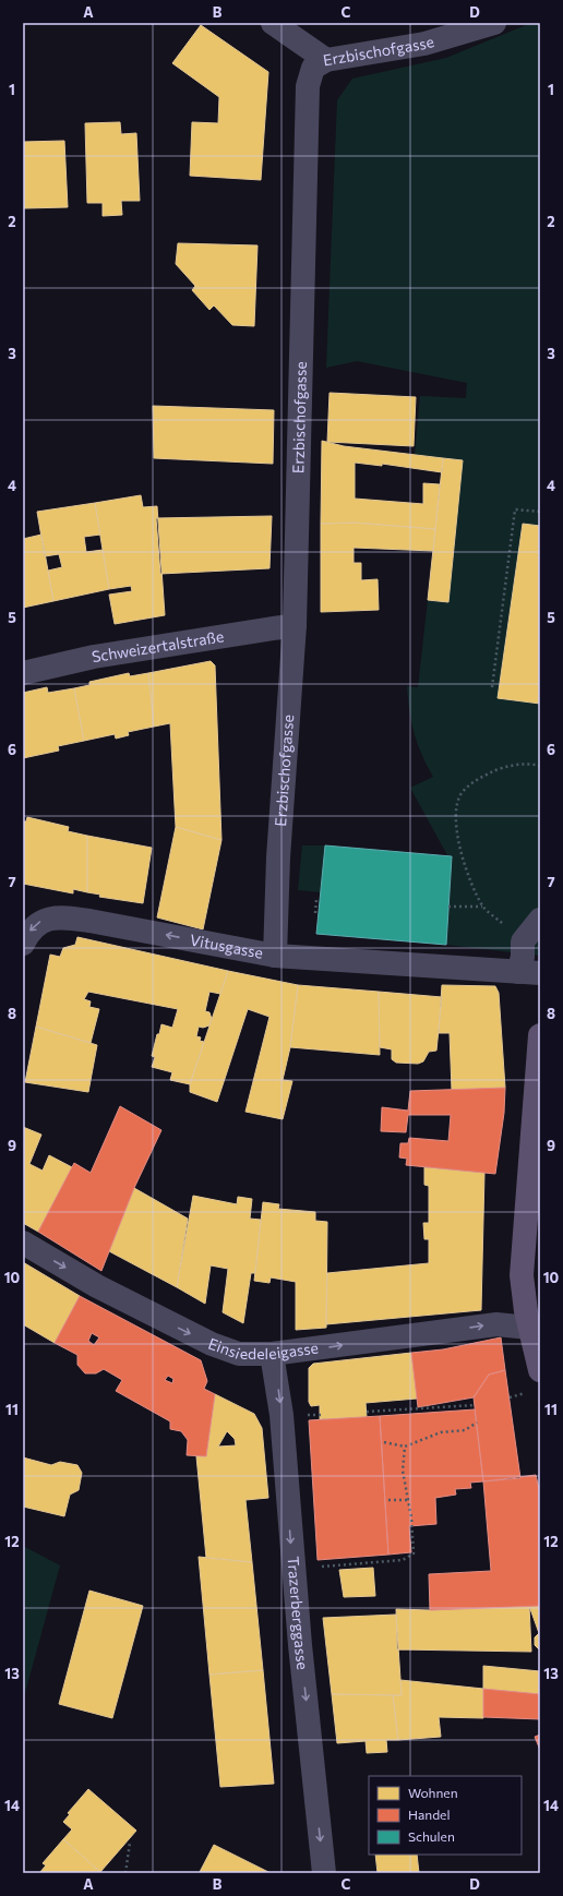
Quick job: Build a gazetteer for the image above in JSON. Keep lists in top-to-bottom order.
{
  "streets": {
    "street": [
      "Erzbischofgasse",
      "Schweizertalstraße",
      "Vitusgasse",
      "Einsiedeleigasse",
      "Trazerberggasse"
    ]
  },
  "crossings": [
    ["Erzbischofgasse", "Schweizertalstraße"],
    ["Erzbischofgasse", "Vitusgasse"],
    ["Einsiedeleigasse", "Trazerberggasse"]
  ],
  "one_way": ["Vitusgasse", "Einsiedeleigasse", "Trazerberggasse"],
  "legend": ["Wohnen", "Handel", "Schulen"],
  "grid": {
    "columns": [
      "A",
      "B",
      "C",
      "D"
    ],
    "rows": [
      "1",
      "2",
      "3",
      "4",
      "5",
      "6",
      "7",
      "8",
      "9",
      "10",
      "11",
      "12",
      "13",
      "14"
    ]
  }
}
